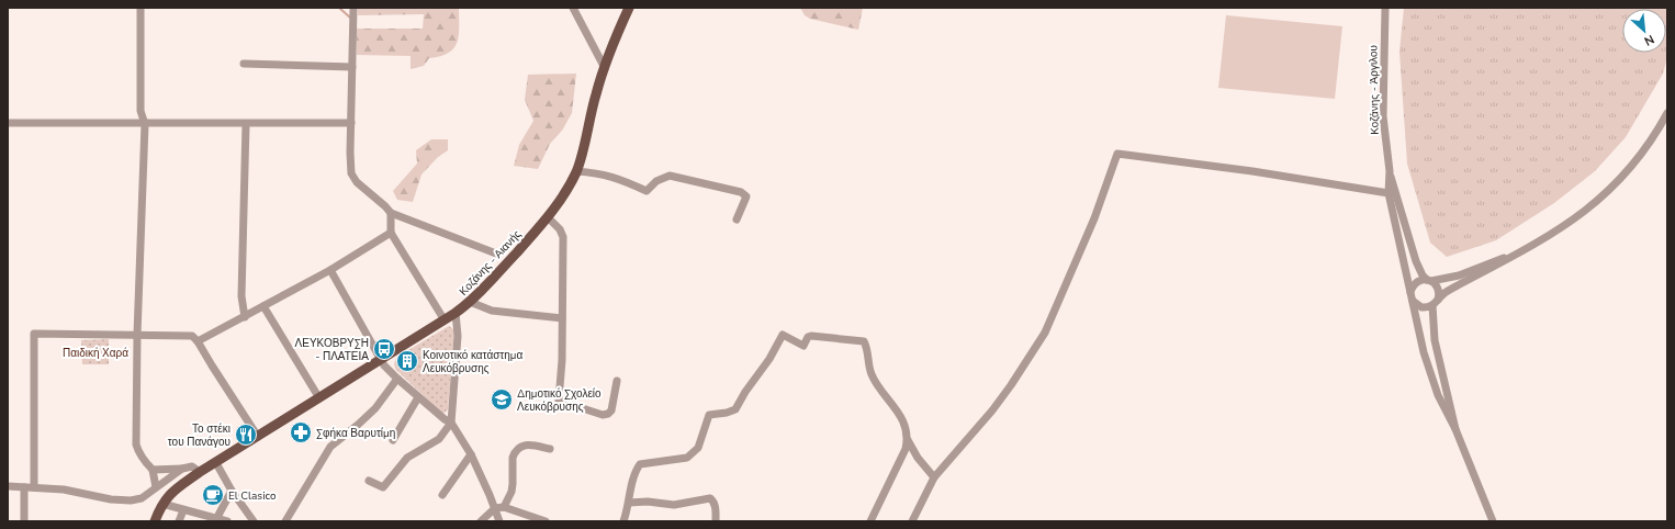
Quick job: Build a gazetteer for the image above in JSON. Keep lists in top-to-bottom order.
{
  "streets": {
    "main road": ["Κοζάνης - Αιανής"],
    "street": ["Κοζάνης - Άργιλου"]
  },
  "parks": ["Παιδική Χαρά"],
  "places": {
    "bus stop": ["ΛΕΥΚΟΒΡΥΣΗ - ΠΛΑΤΕΙΑ"],
    "building": ["Κοινοτικό κατάστημα Λευκόβρυσης"],
    "school or university": ["Δημοτικό Σχολείο Λευκόβρυσης"],
    "pharmacy": ["Σφήκα Βαρυτίμη"],
    "restaurant": ["Το στέκι του Πανάγου"],
    "cafe": ["El Clasico"]
  },
  "north": "bottom right"
}
